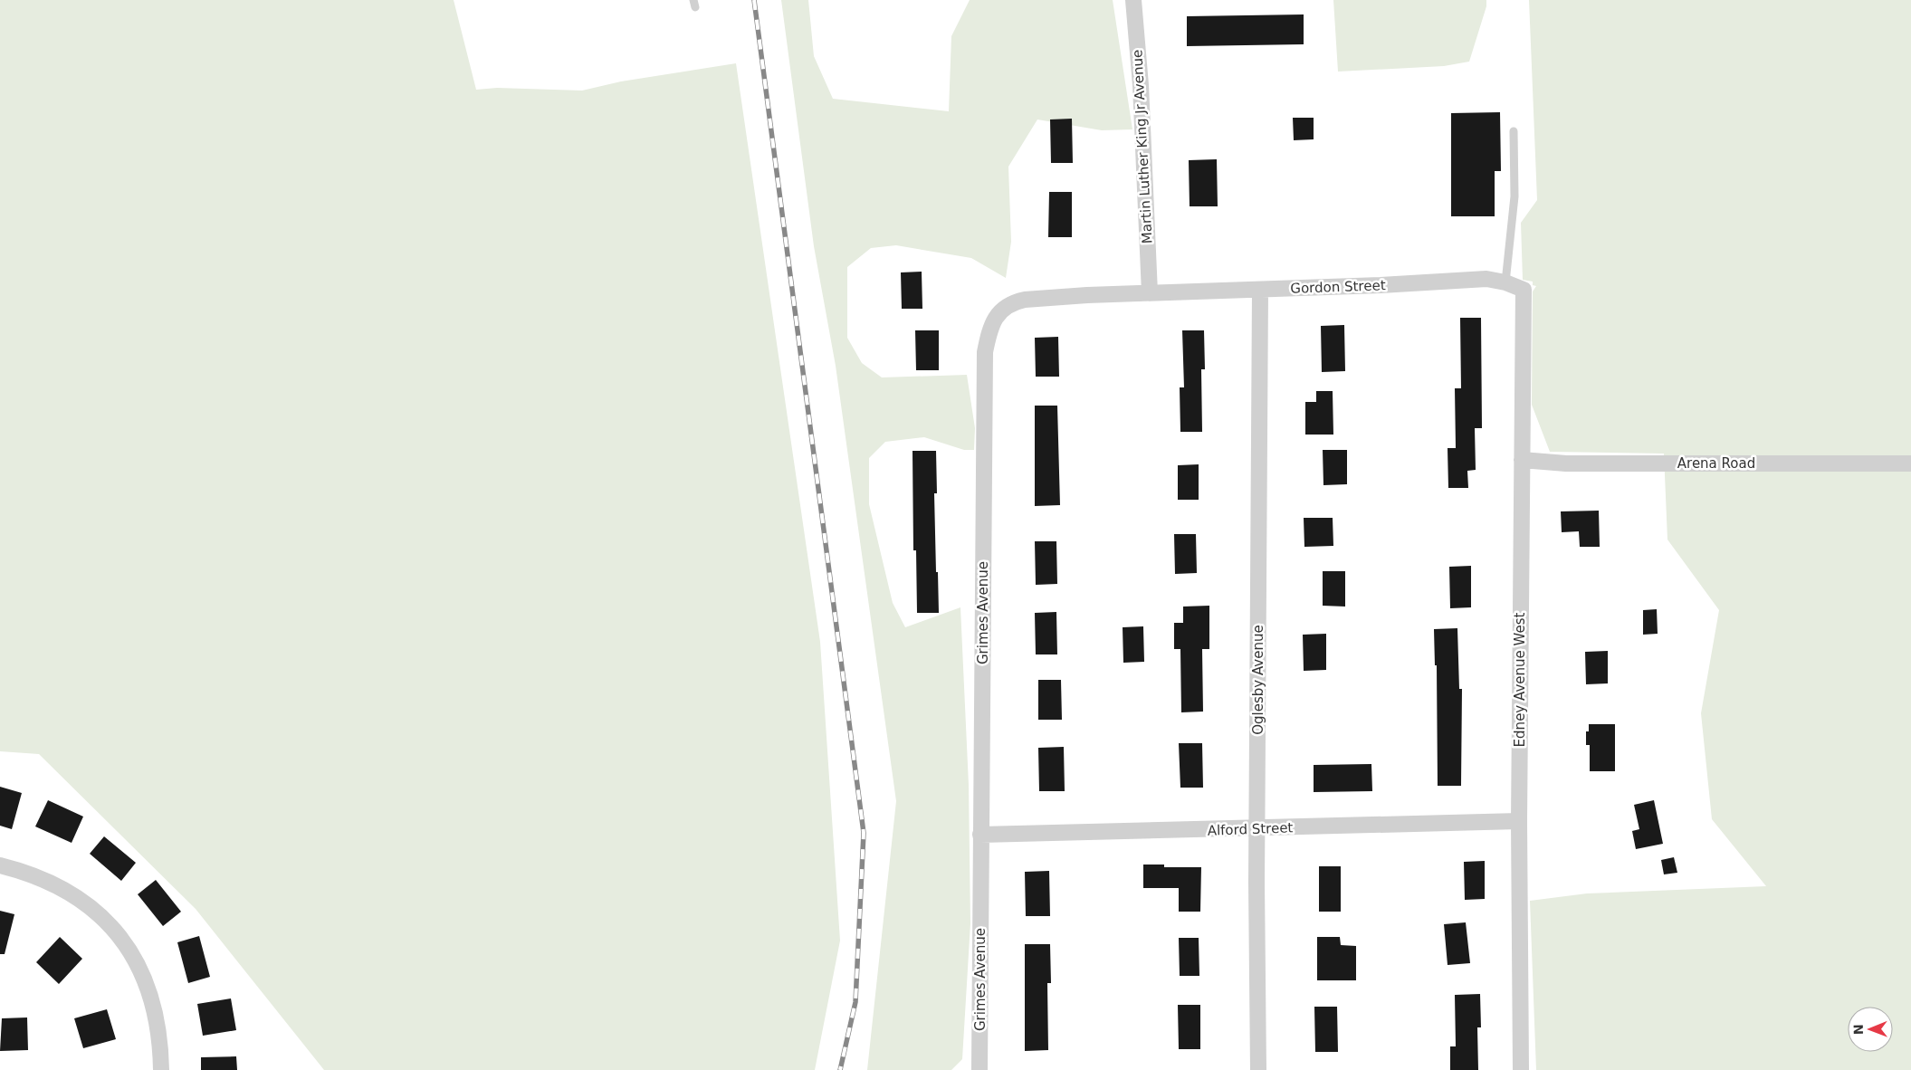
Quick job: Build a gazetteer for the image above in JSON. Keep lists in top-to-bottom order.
{
  "streets": {
    "street": [
      "Martin Luther King Jr Avenue",
      "Gordon Street",
      "Arena Road",
      "Grimes Avenue",
      "Oglesby Avenue",
      "Edney Avenue West",
      "Alford Street"
    ]
  },
  "crossings": [
    ["Martin Luther King Jr Avenue", "Gordon Street"],
    ["Martin Luther King Jr Avenue", "Grimes Avenue"],
    ["Gordon Street", "Grimes Avenue"],
    ["Gordon Street", "Oglesby Avenue"],
    ["Gordon Street", "Edney Avenue West"],
    ["Arena Road", "Edney Avenue West"],
    ["Grimes Avenue", "Alford Street"],
    ["Oglesby Avenue", "Alford Street"],
    ["Edney Avenue West", "Alford Street"]
  ],
  "north": "left"
}
